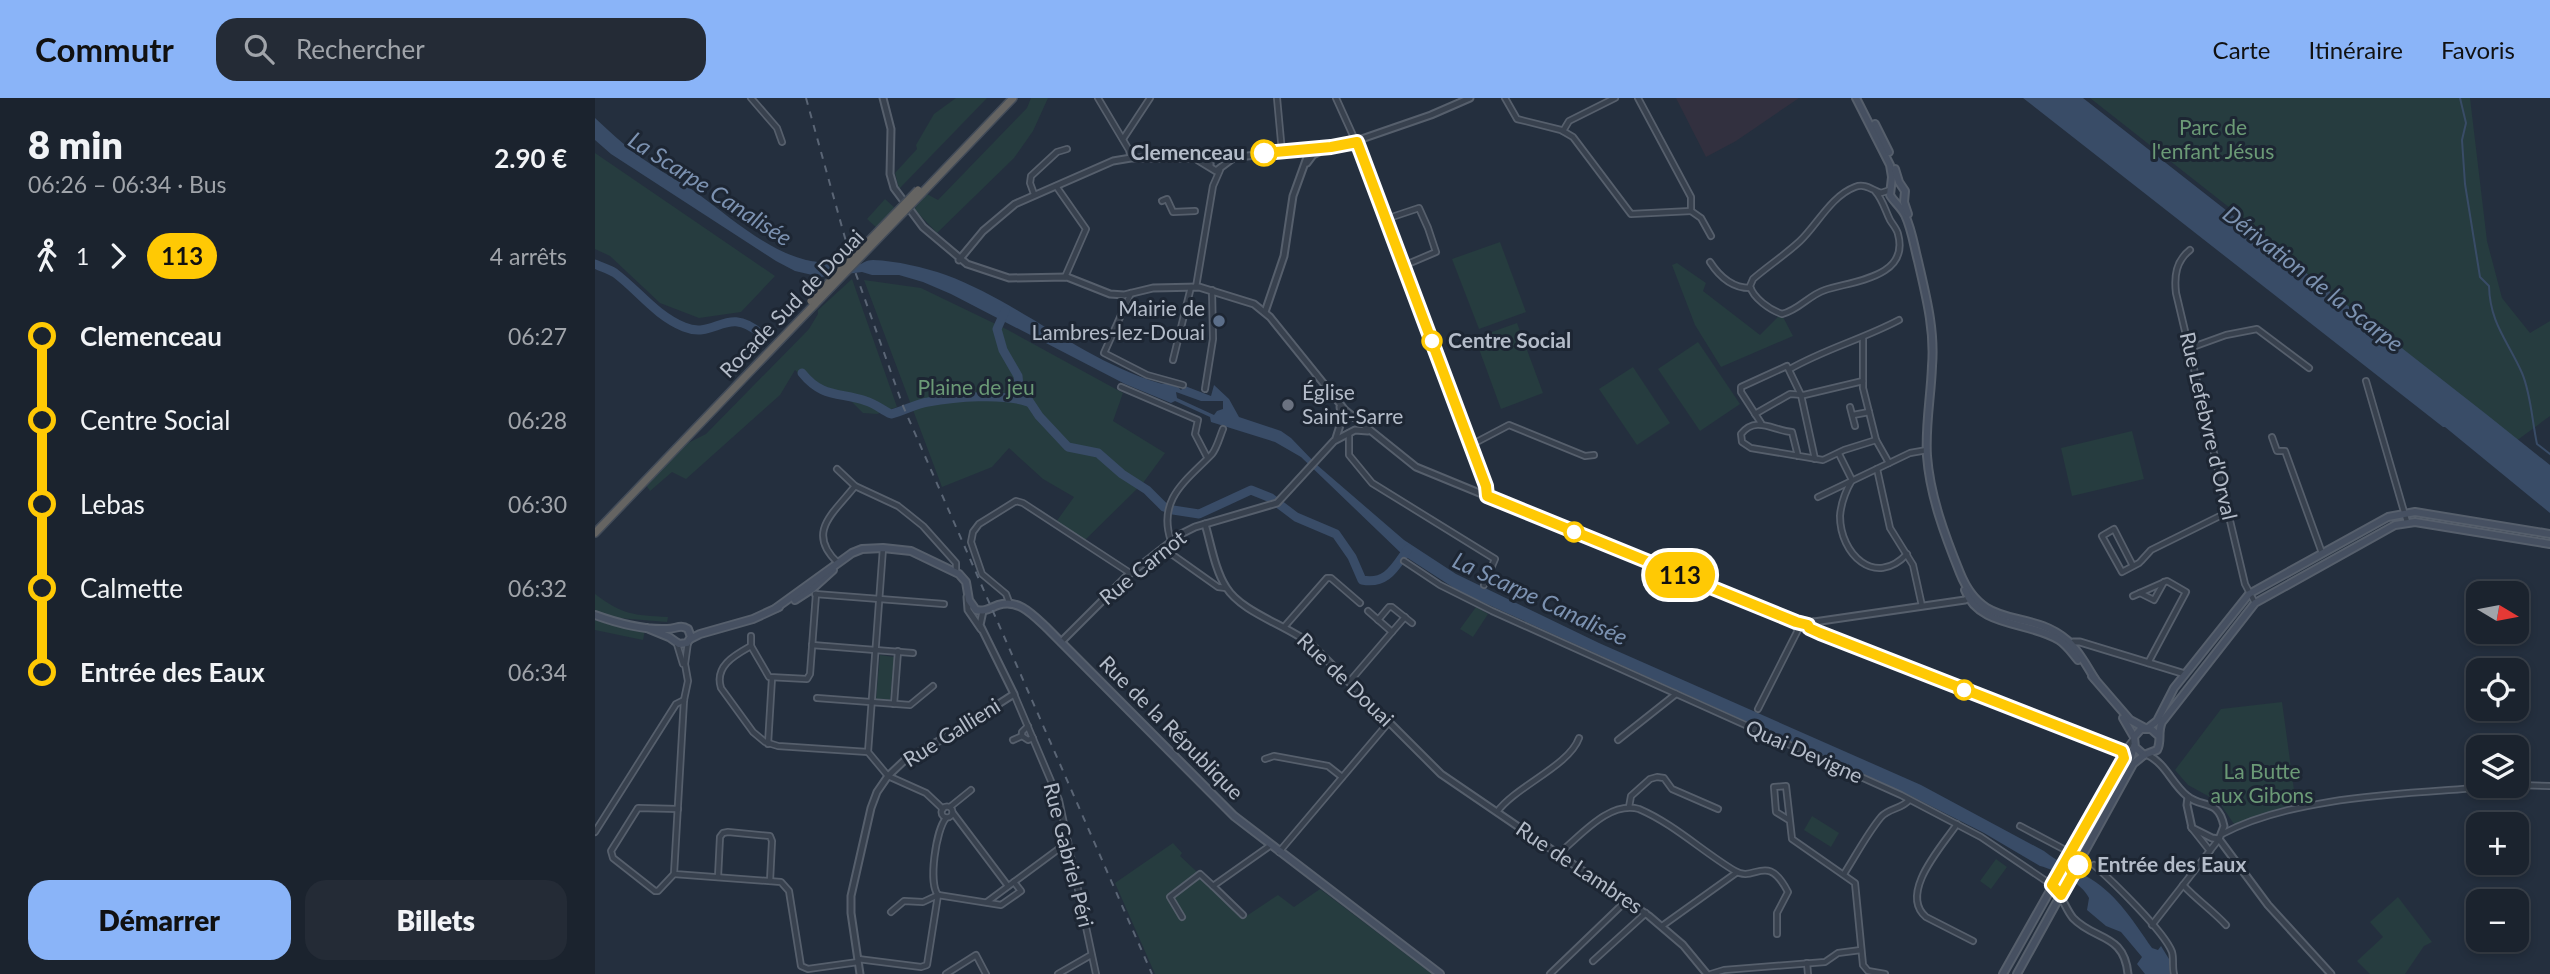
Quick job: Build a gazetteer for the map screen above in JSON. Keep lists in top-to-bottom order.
{
  "streets": {
    "highway": ["Rocade Sud de Douai"],
    "main road": ["Rue de la République"],
    "street": [
      "Rue Lefebvre d'Orval",
      "Rue Carnot",
      "Rue de Douai",
      "Rue Gallieni",
      "Quai Devigne",
      "Rue Gabriel Péri",
      "Rue de Lambres"
    ]
  },
  "crossings": [
    ["Rue Carnot", "Rue de la République"],
    ["Rue de Douai", "Rue de Lambres"],
    ["Rue Gallieni", "Rue Gabriel Péri"]
  ],
  "water": ["La Scarpe Canalisée", "Dérivation de la Scarpe"],
  "parks": ["Parc de l'enfant Jésus", "Plaine de jeu", "La Butte aux Gibons"],
  "places": [
    "Clemenceau",
    "Mairie de Lambres-lez-Douai",
    "Centre Social",
    "Église Saint-Sarre",
    "Entrée des Eaux"
  ],
  "lines": ["bus line 113"],
  "north": "right",
  "page": {
    "header": "Commutr",
    "search": "Rechercher",
    "nav": ["Carte", "Itinéraire", "Favoris"],
    "heading": ["8 min", "06:26 – 06:34 · Bus", "2.90 €"],
    "on_map": "113",
    "legs": ["1", "113", "4 arrêts"],
    "list": [
      {
        "name": "Clemenceau",
        "value": "06:27"
      },
      {
        "name": "Centre Social",
        "value": "06:28"
      },
      {
        "name": "Lebas",
        "value": "06:30"
      },
      {
        "name": "Calmette",
        "value": "06:32"
      },
      {
        "name": "Entrée des Eaux",
        "value": "06:34"
      }
    ],
    "map_buttons": ["+", "−"],
    "buttons": ["Démarrer", "Billets"]
  }
}
